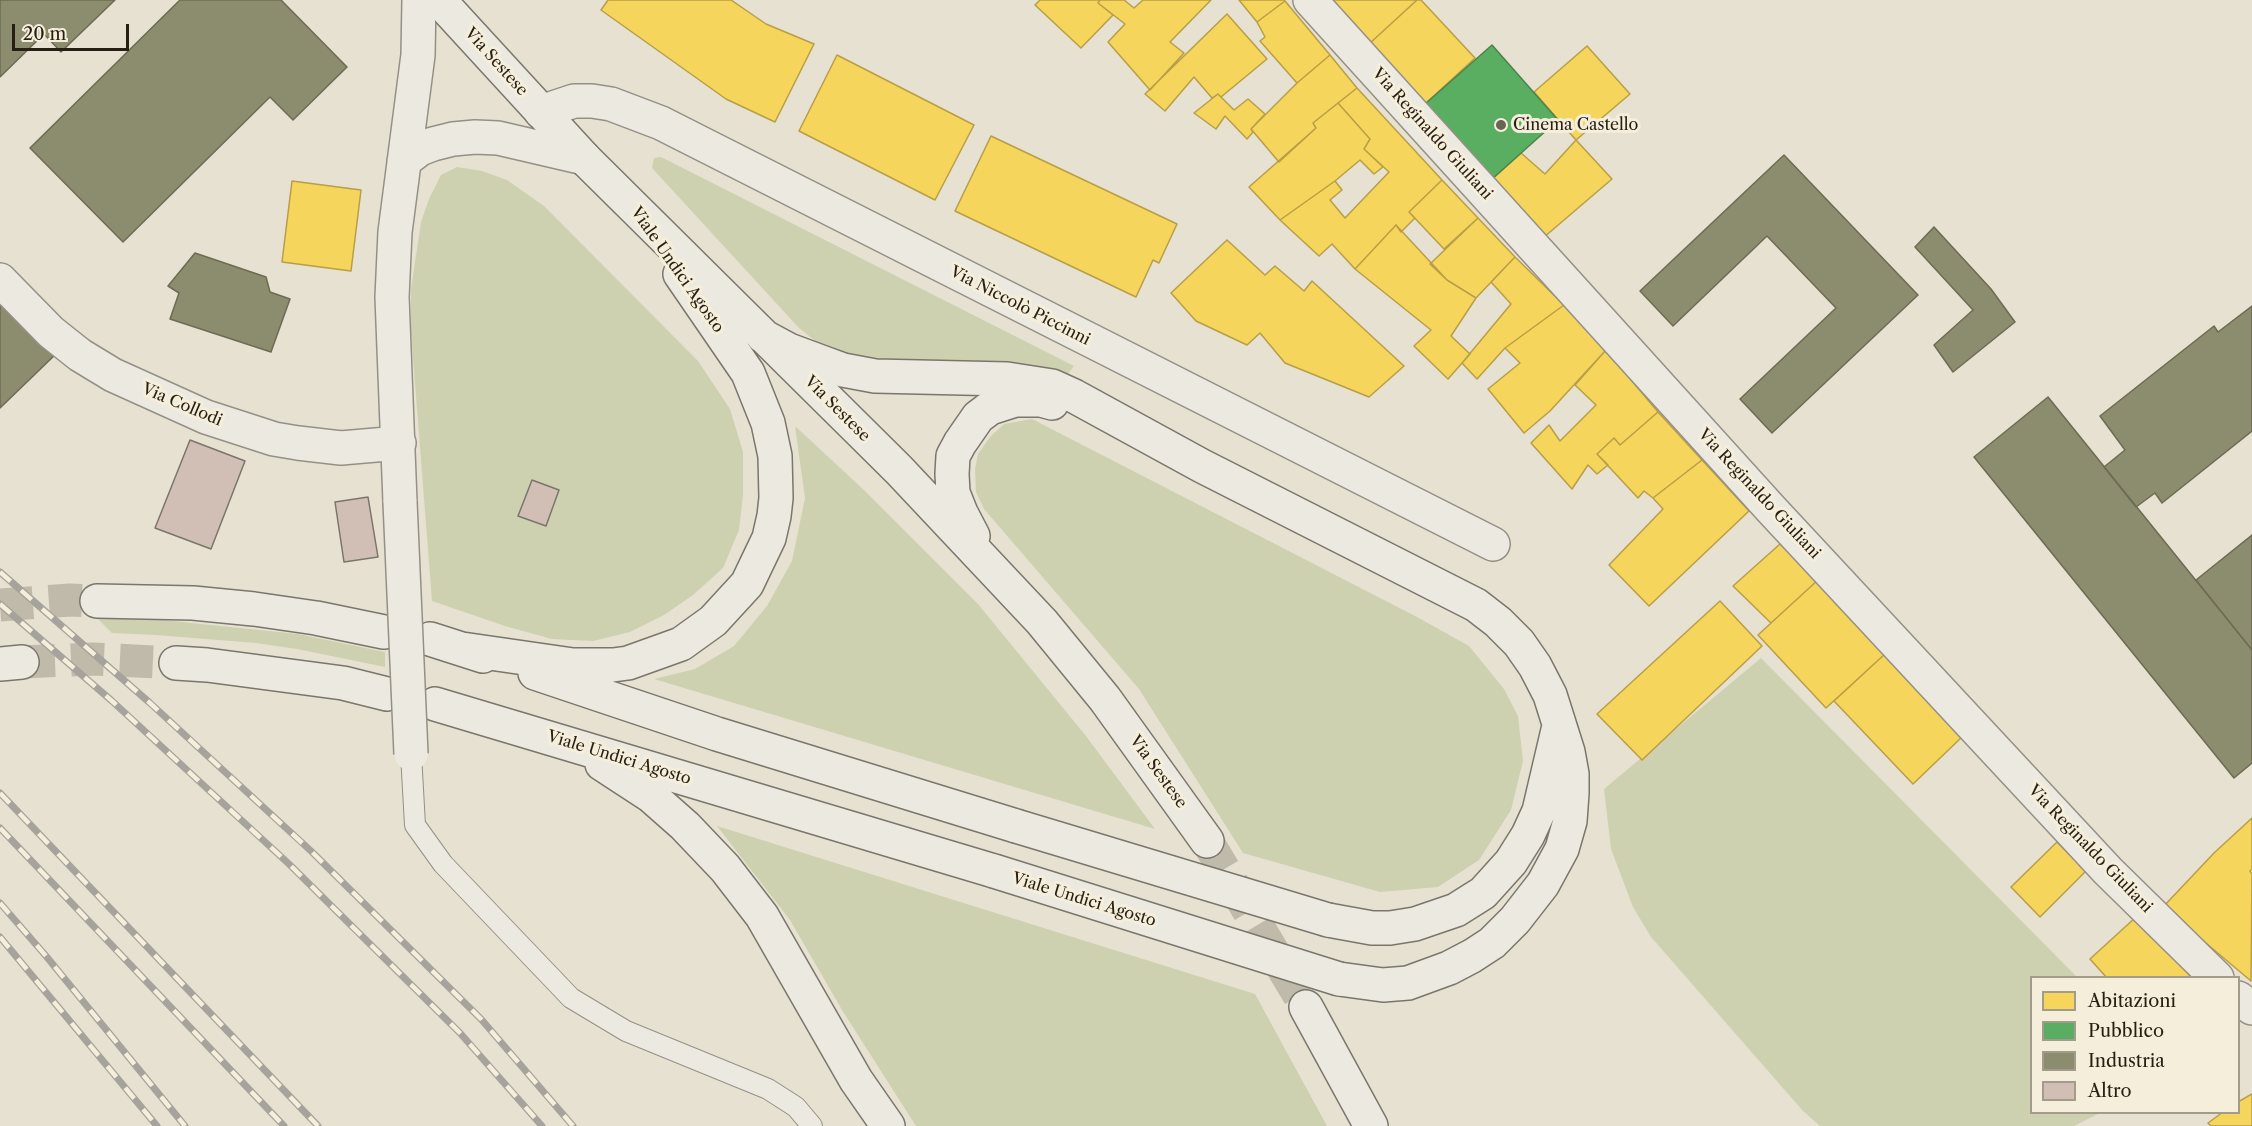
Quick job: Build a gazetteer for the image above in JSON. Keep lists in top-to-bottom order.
{
  "streets": {
    "main road": [
      "Via Sestese",
      "Via Reginaldo Giuliani",
      "Viale Undici Agosto",
      "Via Niccolò Piccinni",
      "Via Collodi"
    ]
  },
  "crossings": [
    ["Via Sestese", "Viale Undici Agosto"],
    ["Via Sestese", "Via Niccolò Piccinni"]
  ],
  "places": ["Cinema Castello"],
  "legend": [
    "Abitazioni",
    "Pubblico",
    "Industria",
    "Altro"
  ],
  "scale_bar": "20 m"
}
